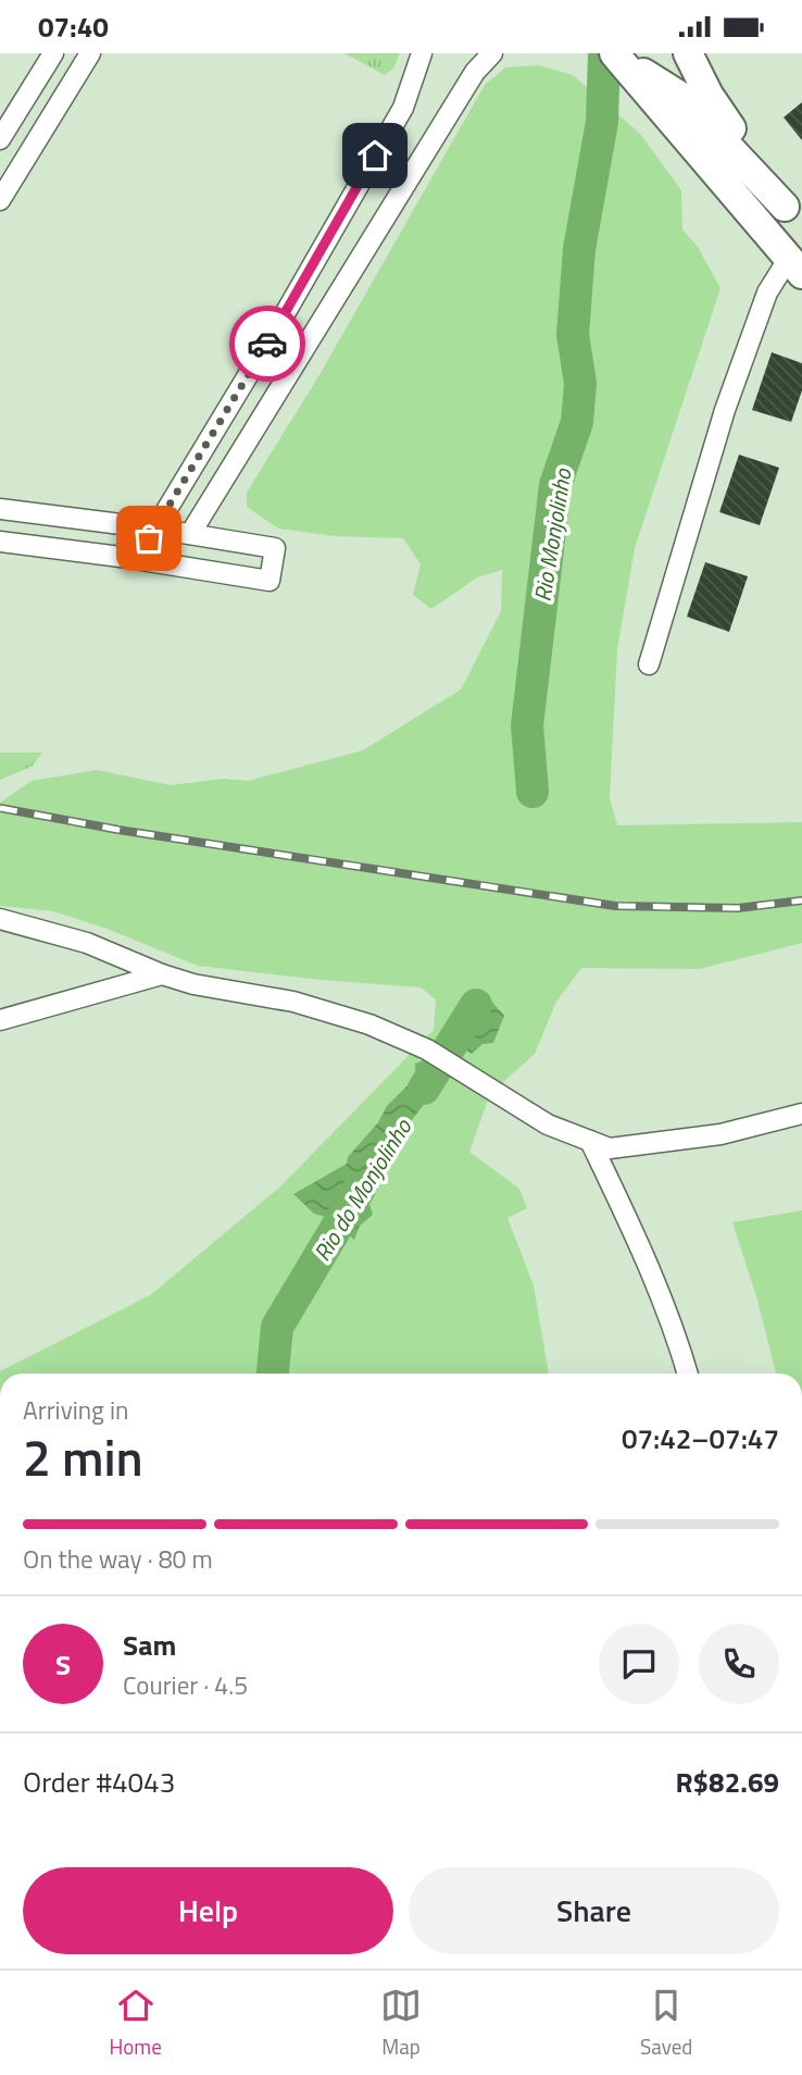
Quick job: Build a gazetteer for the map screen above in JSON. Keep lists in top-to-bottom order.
{
  "water": ["Rio Monjolinho", "Rio do Monjolinho"],
  "page": {
    "status": "07:40",
    "heading": ["2 min", "Arriving in", "07:42–07:47"],
    "panel": [
      "Sam",
      "Courier · 4.5",
      "Order #4043",
      "R$82.69"
    ],
    "bar": "On the way · 80 m",
    "round": "S",
    "buttons": ["Help", "Share"],
    "tabs": ["Home", "Map", "Saved"]
  }
}
